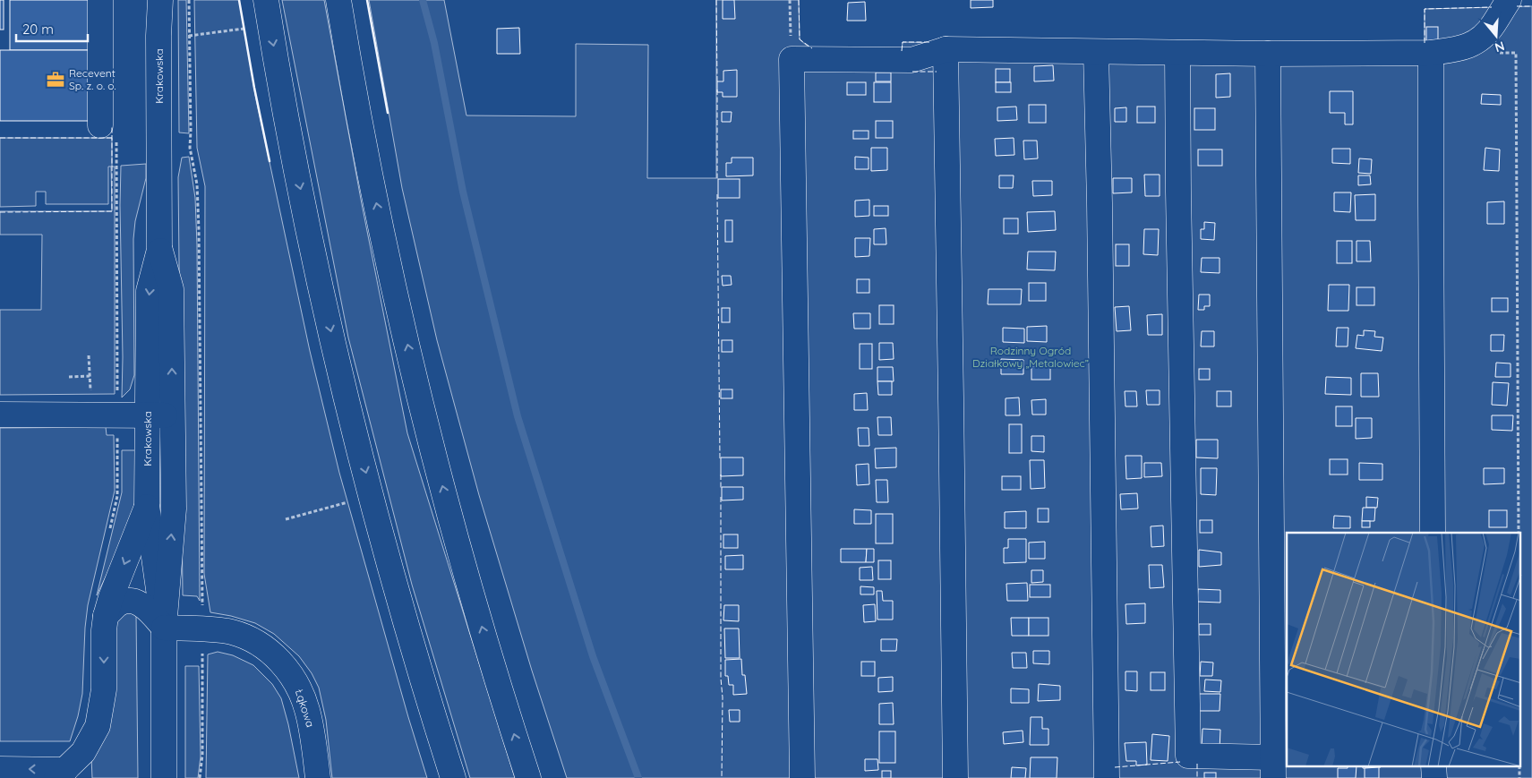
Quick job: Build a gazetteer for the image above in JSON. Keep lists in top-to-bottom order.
{
  "streets": {
    "main road": ["Krakowska", "Łąkowa"]
  },
  "crossings": [
    ["Krakowska", "Łąkowa"]
  ],
  "parks": ["Rodzinny Ogród Działkowy „Metalowiec”"],
  "places": {
    "office": ["Recevent Sp. z. o. o."]
  },
  "scale_bar": "20 m",
  "north": "bottom"
}
